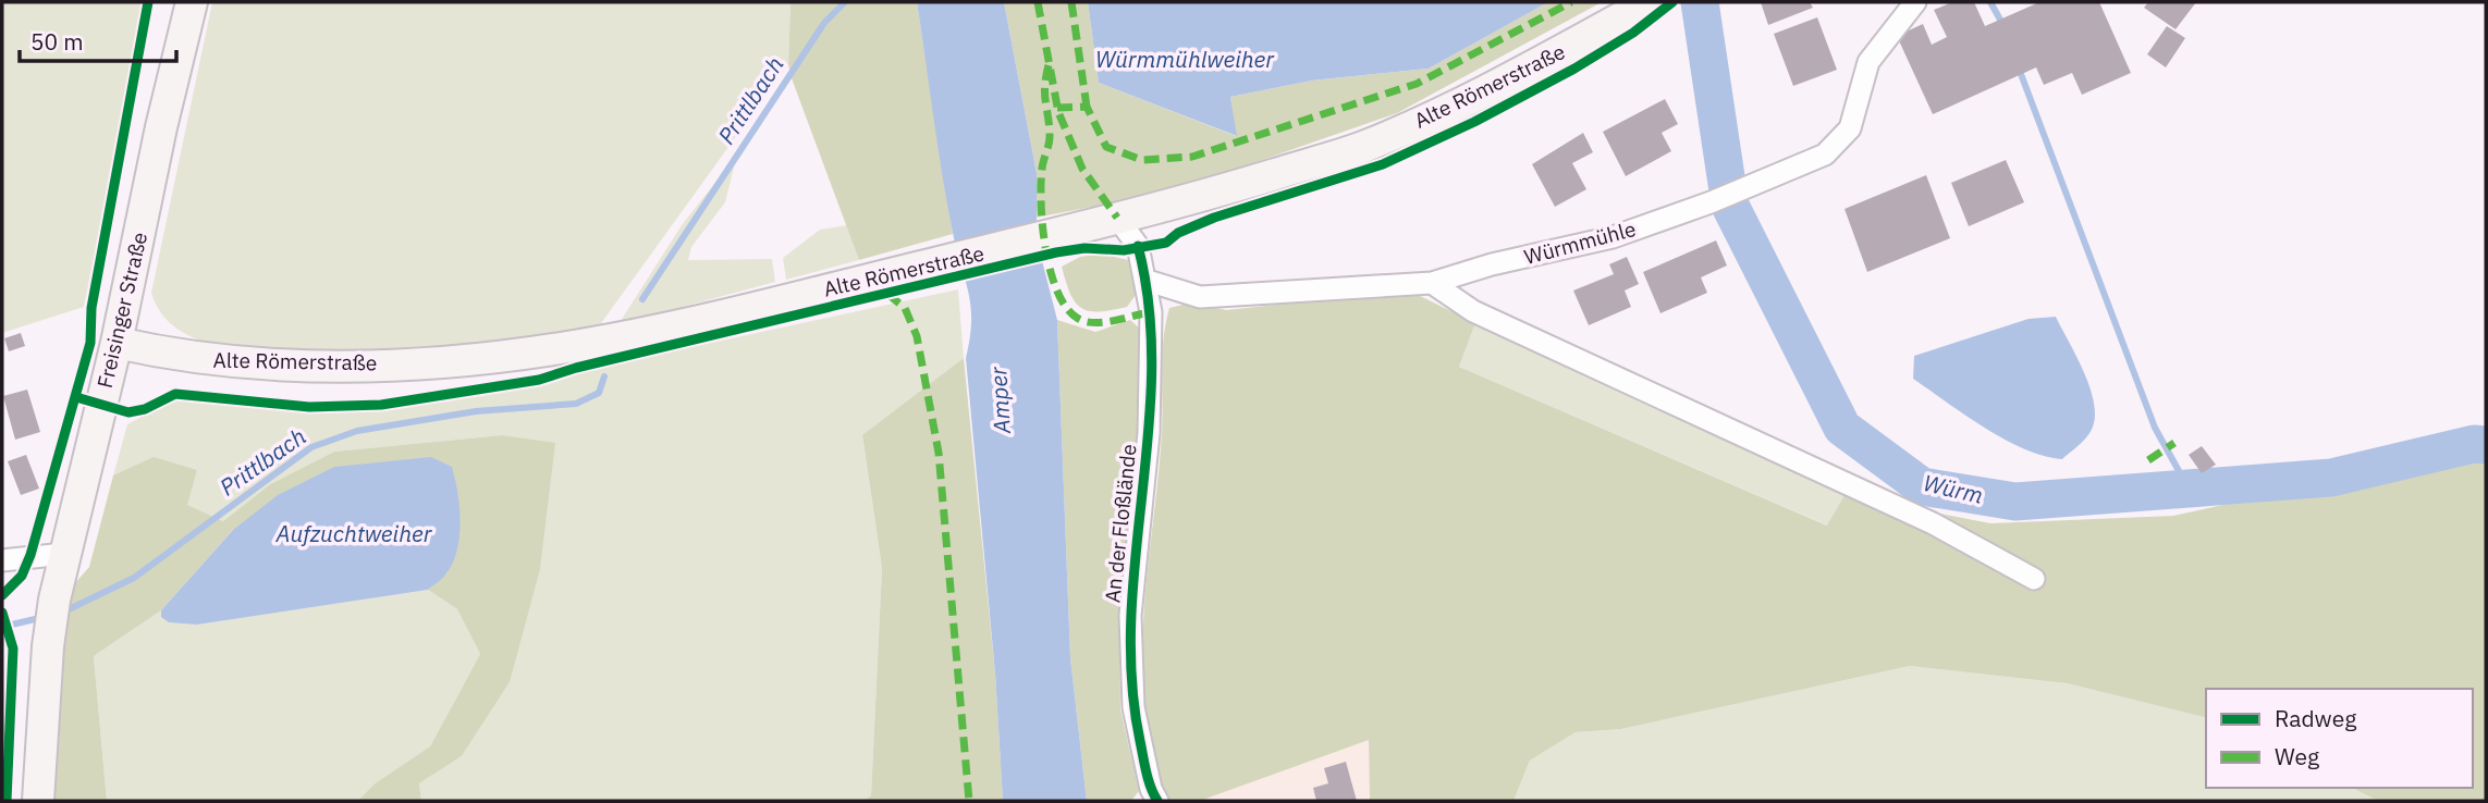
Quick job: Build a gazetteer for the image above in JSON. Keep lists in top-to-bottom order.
{
  "streets": {
    "main road": ["Alte Römerstraße", "Freisinger Straße"],
    "street": ["Würmmühle", "An der Floßlände"]
  },
  "crossings": [
    ["Alte Römerstraße", "Freisinger Straße"],
    ["Alte Römerstraße", "An der Floßlände"],
    ["Würmmühle", "An der Floßlände"]
  ],
  "water": [
    "Würmmühlweiher",
    "Prittlbach",
    "Amper",
    "Würm",
    "Aufzuchtweiher"
  ],
  "legend": ["Radweg", "Weg"],
  "scale_bar": "50 m"
}
